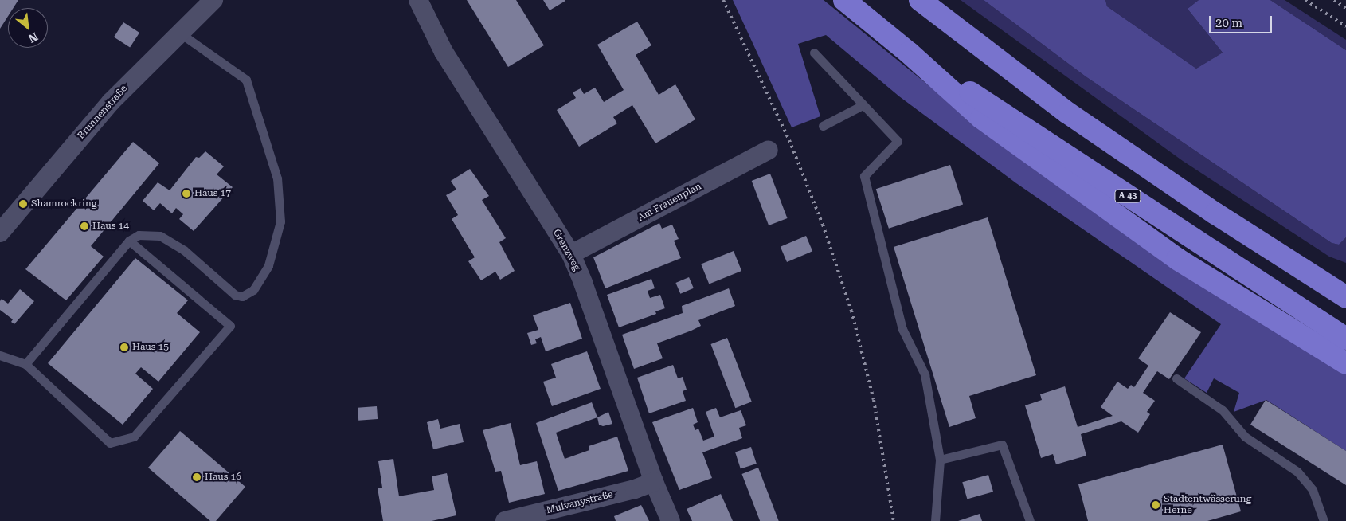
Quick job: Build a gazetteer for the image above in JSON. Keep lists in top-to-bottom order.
{
  "streets": {
    "highway": ["A 43"],
    "street": [
      "Brunnenstraße",
      "Am Frauenplan",
      "Grenzweg",
      "Mulvanystraße"
    ]
  },
  "crossings": [
    ["Am Frauenplan", "Grenzweg"],
    ["Grenzweg", "Mulvanystraße"]
  ],
  "places": [
    "Haus 17",
    "Shamrockring",
    "Haus 14",
    "Haus 15",
    "Haus 16",
    "Stadtentwässerung Herne"
  ],
  "scale_bar": "20 m",
  "north": "bottom right"
}
